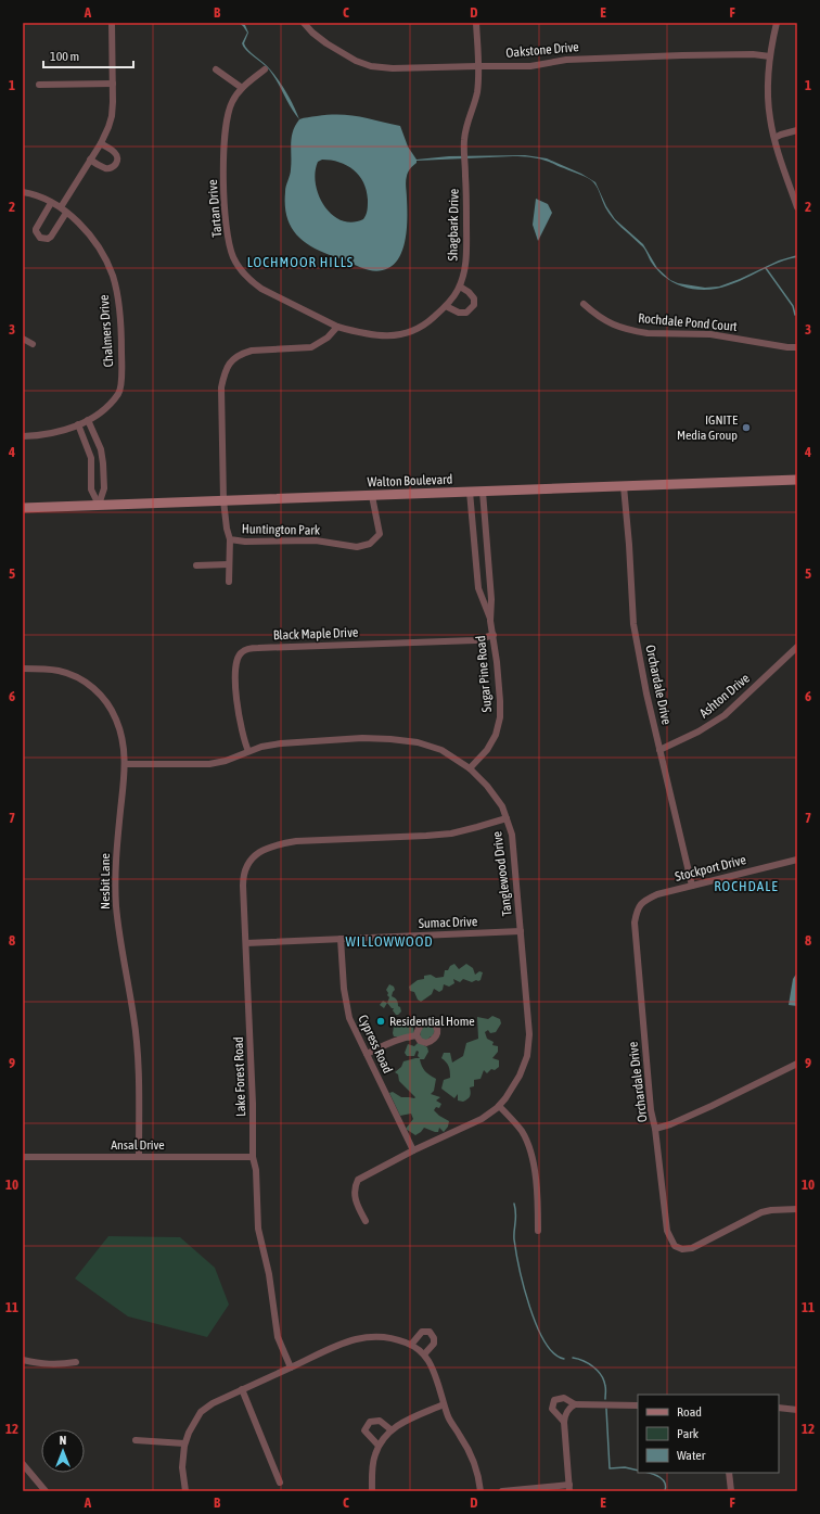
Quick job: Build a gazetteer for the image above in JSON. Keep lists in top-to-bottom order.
{
  "streets": {
    "main road": ["Walton Boulevard"],
    "street": [
      "Oakstone Drive",
      "Tartan Drive",
      "Shagbark Drive",
      "Rochdale Pond Court",
      "Chalmers Drive",
      "Huntington Park",
      "Black Maple Drive",
      "Sugar Pine Road",
      "Orchardale Drive",
      "Ashton Drive",
      "Stockport Drive",
      "Tanglewood Drive",
      "Nesbit Lane",
      "Sumac Drive",
      "Cypress Road",
      "Lake Forest Road",
      "Ansal Drive"
    ]
  },
  "crossings": [
    ["Oakstone Drive", "Shagbark Drive"],
    ["Tartan Drive", "Shagbark Drive"],
    ["Walton Boulevard", "Huntington Park"],
    ["Walton Boulevard", "Sugar Pine Road"],
    ["Walton Boulevard", "Orchardale Drive"],
    ["Black Maple Drive", "Sugar Pine Road"],
    ["Black Maple Drive", "Tanglewood Drive"],
    ["Sugar Pine Road", "Tanglewood Drive"],
    ["Orchardale Drive", "Ashton Drive"],
    ["Orchardale Drive", "Stockport Drive"],
    ["Tanglewood Drive", "Nesbit Lane"],
    ["Tanglewood Drive", "Sumac Drive"],
    ["Tanglewood Drive", "Cypress Road"],
    ["Tanglewood Drive", "Lake Forest Road"],
    ["Nesbit Lane", "Ansal Drive"],
    ["Sumac Drive", "Cypress Road"],
    ["Sumac Drive", "Lake Forest Road"],
    ["Lake Forest Road", "Ansal Drive"]
  ],
  "districts": ["LOCHMOOR HILLS", "ROCHDALE", "WILLOWWOOD"],
  "places": ["IGNITE Media Group", "Residential Home"],
  "legend": ["Road", "Park", "Water"],
  "scale_bar": "100 m",
  "north": "top",
  "grid": {
    "columns": [
      "A",
      "B",
      "C",
      "D",
      "E",
      "F"
    ],
    "rows": [
      "1",
      "2",
      "3",
      "4",
      "5",
      "6",
      "7",
      "8",
      "9",
      "10",
      "11",
      "12"
    ]
  }
}
